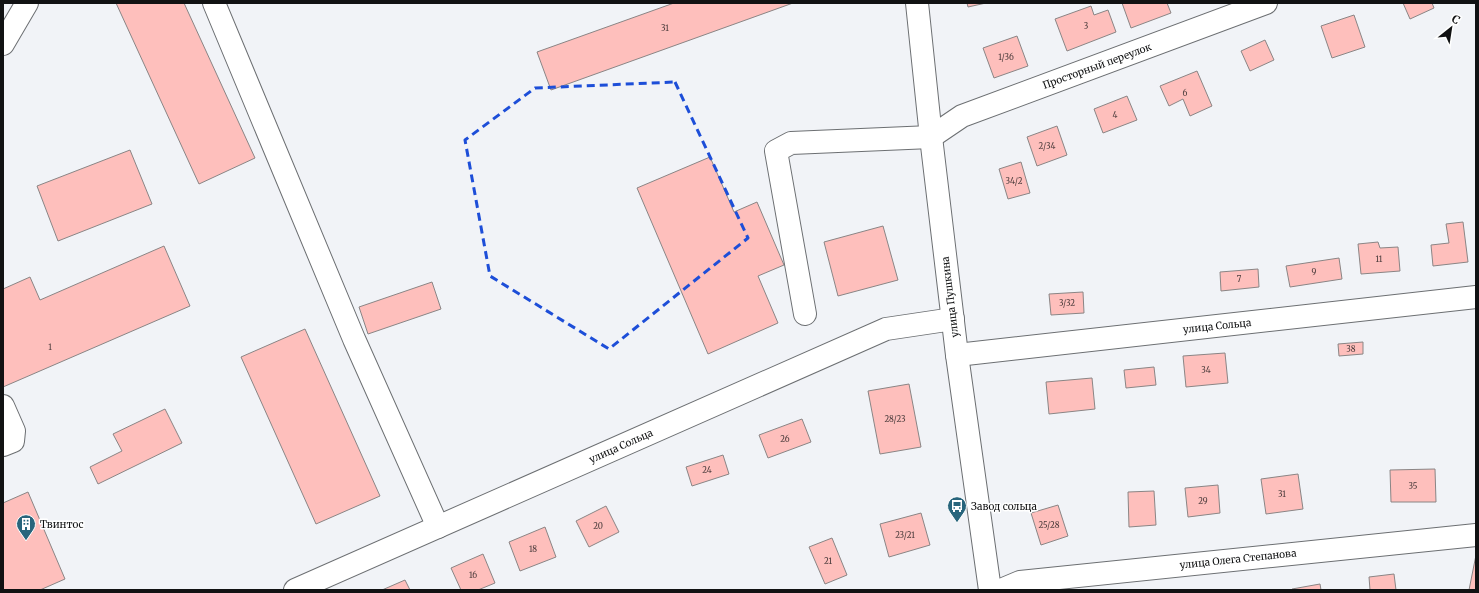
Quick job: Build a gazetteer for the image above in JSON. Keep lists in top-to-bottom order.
{
  "streets": {
    "street": [
      "Просторный переулок",
      "улица Пушкина",
      "улица Сольца",
      "улица Олега Степанова"
    ]
  },
  "crossings": [
    ["Просторный переулок", "улица Пушкина"],
    ["улица Пушкина", "улица Сольца"]
  ],
  "places": {
    "bus stop": ["Завод сольца"],
    "building": ["Твинтос"]
  },
  "house_numbers": [
    "3",
    "31",
    "1/36",
    "6",
    "4",
    "2/34",
    "34/2",
    "11",
    "9",
    "7",
    "3/32",
    "1",
    "38",
    "34",
    "28/23",
    "26",
    "24",
    "35",
    "31",
    "29",
    "25/28",
    "20",
    "23/21",
    "18",
    "21",
    "16"
  ],
  "north": "top right"
}
